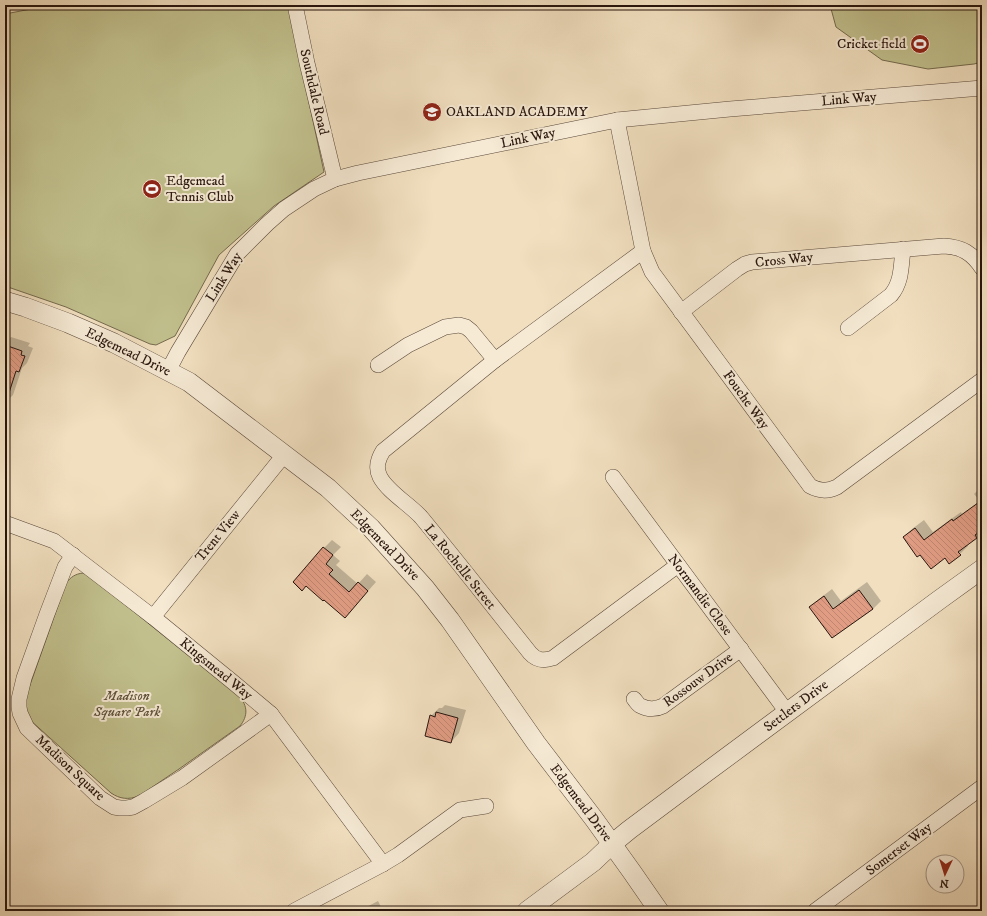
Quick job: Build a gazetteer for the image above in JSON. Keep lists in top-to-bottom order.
{
  "streets": {
    "street": [
      "Southdale Road",
      "Link Way",
      "Cross Way",
      "Edgemead Drive",
      "Fouche Way",
      "Trent View",
      "La Rochelle Street",
      "Normandie Close",
      "Kingsmead Way",
      "Rossouw Drive",
      "Settlers Drive",
      "Madison Square",
      "Somerset Way"
    ]
  },
  "crossings": [
    ["Southdale Road", "Link Way"],
    ["Link Way", "Edgemead Drive"],
    ["Link Way", "Fouche Way"],
    ["Cross Way", "Fouche Way"],
    ["Edgemead Drive", "Trent View"],
    ["Edgemead Drive", "Settlers Drive"],
    ["Fouche Way", "La Rochelle Street"],
    ["Trent View", "Kingsmead Way"],
    ["La Rochelle Street", "Normandie Close"],
    ["Normandie Close", "Rossouw Drive"],
    ["Normandie Close", "Settlers Drive"],
    ["Kingsmead Way", "Madison Square"]
  ],
  "parks": ["Madison Square Park"],
  "places": {
    "sports": ["Cricket field", "Edgemead Tennis Club"],
    "school or university": ["OAKLAND ACADEMY"]
  },
  "north": "bottom"
}
